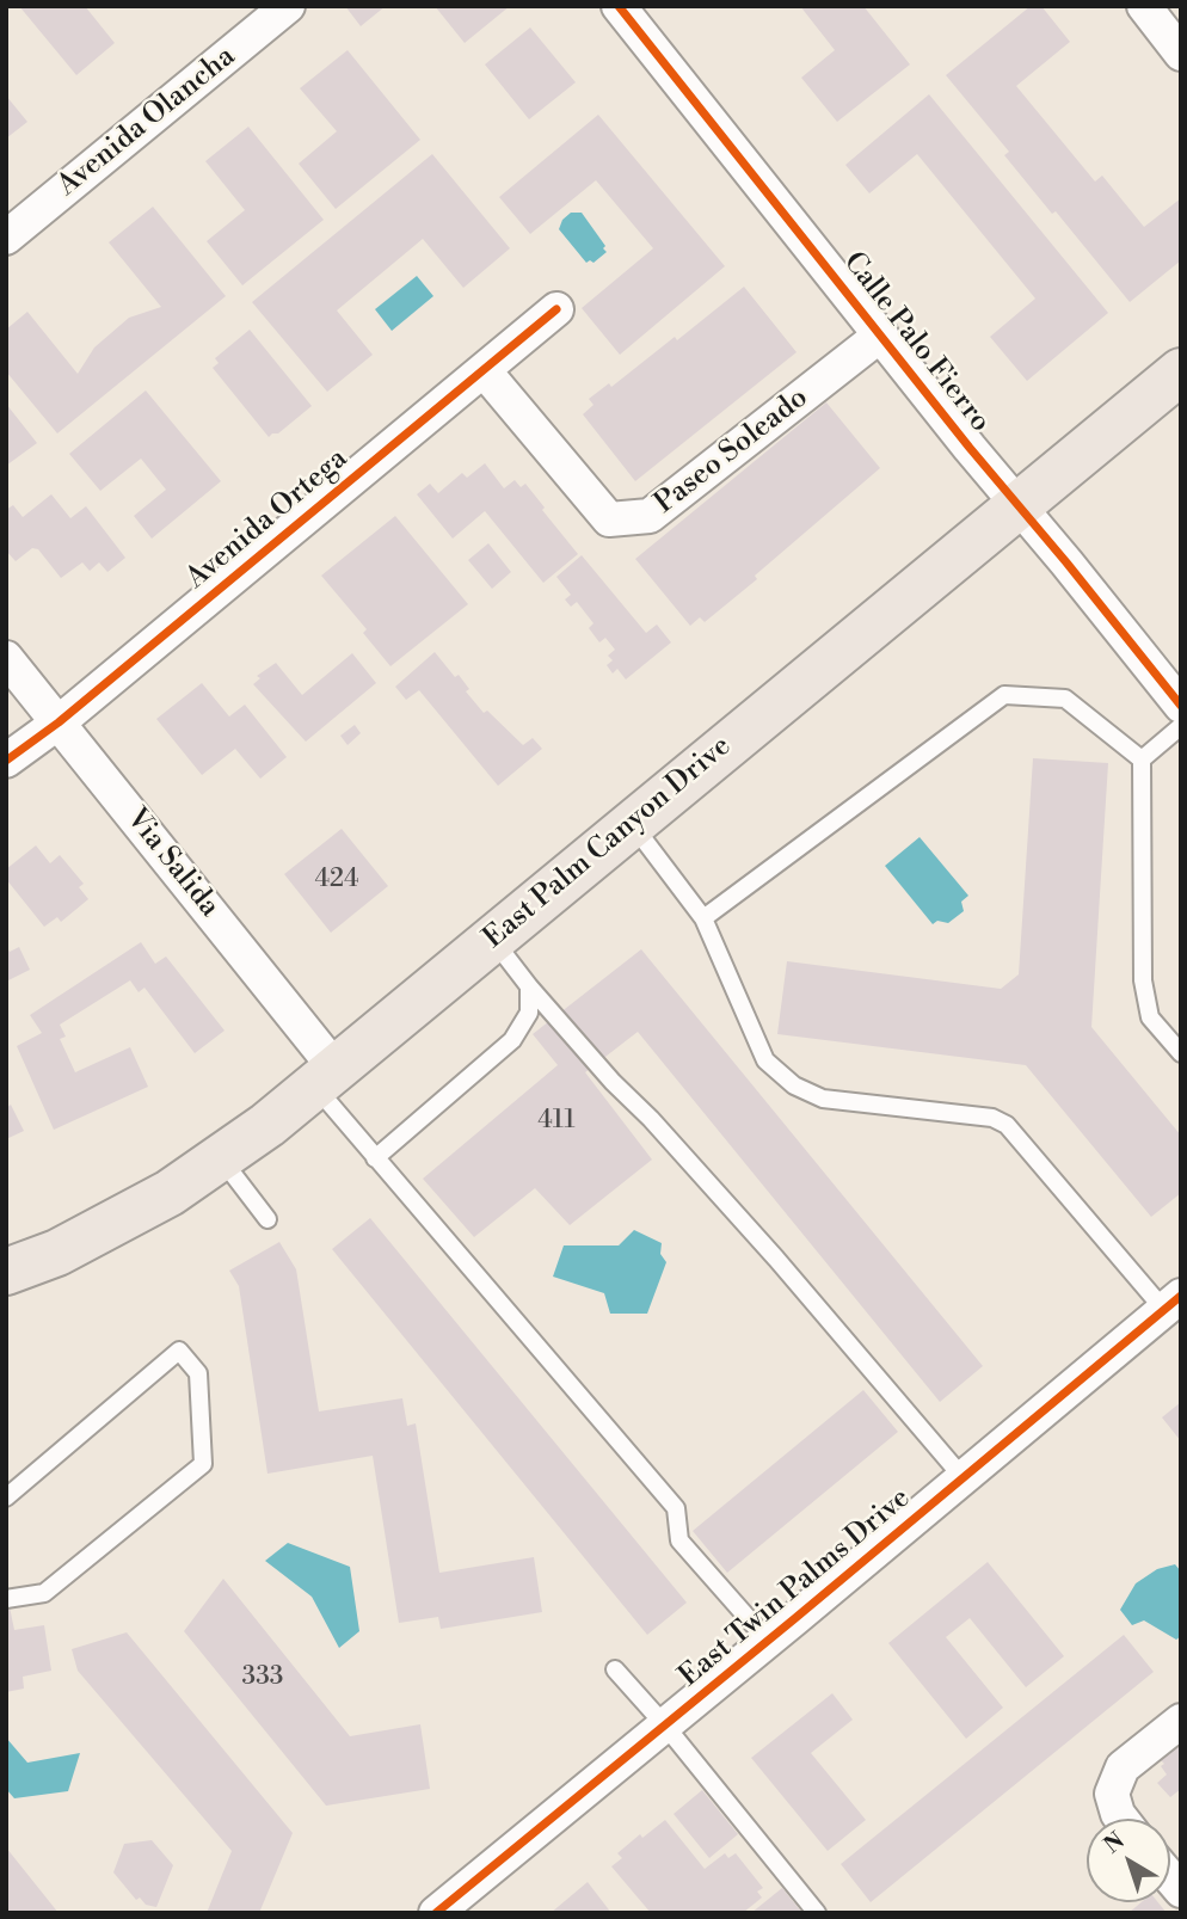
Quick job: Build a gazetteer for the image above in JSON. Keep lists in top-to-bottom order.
{
  "streets": {
    "main road": ["East Palm Canyon Drive"],
    "street": [
      "Avenida Olancha",
      "Calle Palo Fierro",
      "Paseo Soleado",
      "Avenida Ortega",
      "Via Salida",
      "East Twin Palms Drive"
    ]
  },
  "crossings": [
    ["Calle Palo Fierro", "Paseo Soleado"],
    ["Calle Palo Fierro", "East Palm Canyon Drive"],
    ["Paseo Soleado", "Avenida Ortega"],
    ["Avenida Ortega", "Via Salida"],
    ["East Palm Canyon Drive", "Via Salida"]
  ],
  "house_numbers": ["424", "411", "333"],
  "north": "top left"
}
